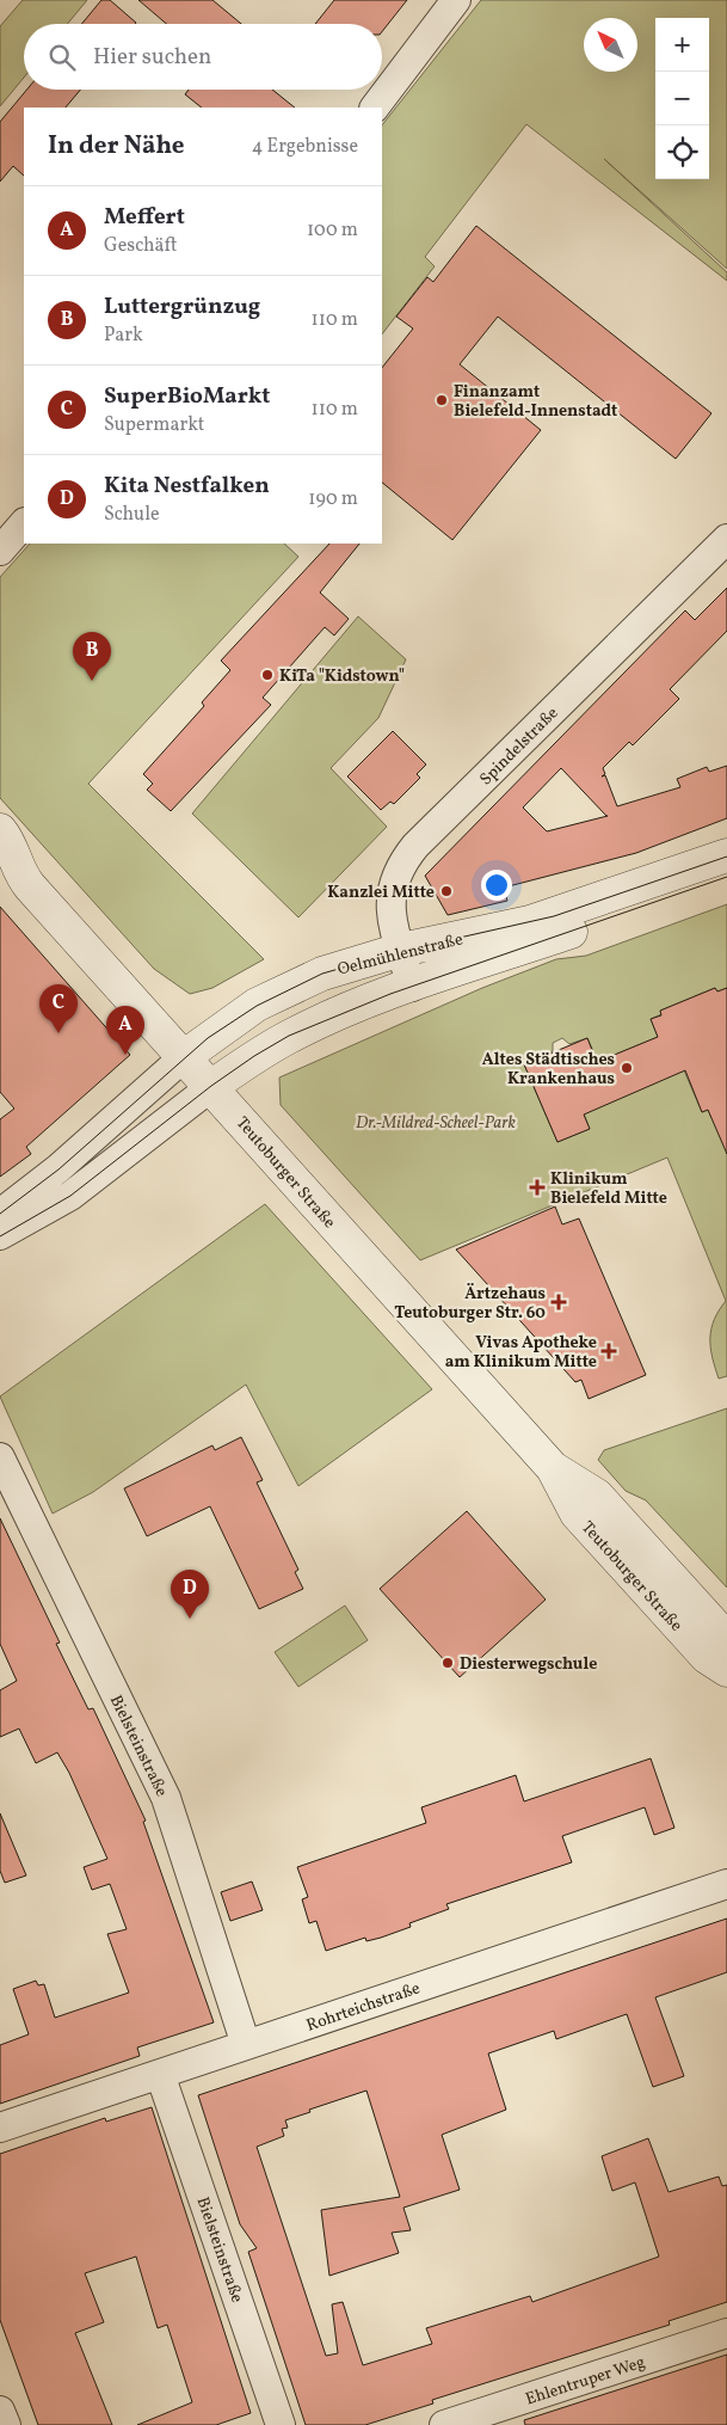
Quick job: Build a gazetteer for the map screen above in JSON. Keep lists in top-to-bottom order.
{
  "streets": {
    "street": [
      "Spindelstraße",
      "Oelmühlenstraße",
      "Teutoburger Straße",
      "Bielsteinstraße",
      "Rohrteichstraße",
      "Ehlentruper Weg"
    ]
  },
  "crossings": [
    ["Spindelstraße", "Oelmühlenstraße"],
    ["Oelmühlenstraße", "Teutoburger Straße"],
    ["Bielsteinstraße", "Rohrteichstraße"]
  ],
  "parks": ["Dr.-Mildred-Scheel-Park"],
  "places": {
    "other": [
      "Finanzamt Bielefeld-Innenstadt",
      "KiTa \"Kidstown\"",
      "Kanzlei Mitte",
      "Altes Städtisches Krankenhaus",
      "Diesterwegschule"
    ],
    "health": ["Klinikum Bielefeld Mitte", "Ärtzehaus Teutoburger Str. 60", "Vivas Apotheke am Klinikum Mitte"]
  },
  "north": "top left",
  "page": {
    "map_buttons": ["+", "−"],
    "search": "Hier suchen",
    "heading": ["In der Nähe", "4 Ergebnisse"],
    "list": [
      {
        "mark": "A",
        "name": "Meffert",
        "note": "Geschäft",
        "value": "100 m"
      },
      {
        "mark": "B",
        "name": "Luttergrünzug",
        "note": "Park",
        "value": "110 m"
      },
      {
        "mark": "C",
        "name": "SuperBioMarkt",
        "note": "Supermarkt",
        "value": "110 m"
      },
      {
        "mark": "D",
        "name": "Kita Nestfalken",
        "note": "Schule",
        "value": "190 m"
      }
    ],
    "pins": [
      "B",
      "C",
      "A",
      "D"
    ]
  }
}
